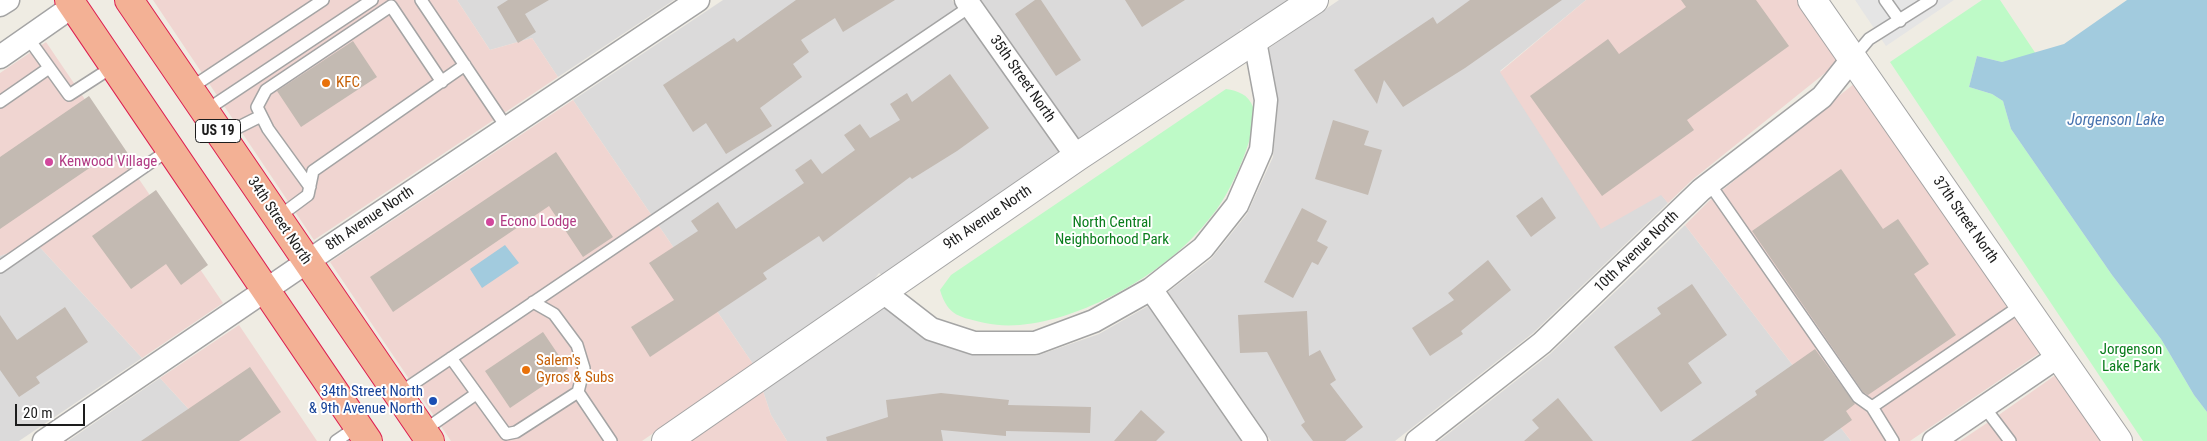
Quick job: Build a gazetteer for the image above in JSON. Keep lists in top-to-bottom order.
{
  "streets": {
    "highway": ["US 19", "34th Street North"],
    "street": [
      "35th Street North",
      "9th Avenue North",
      "8th Avenue North",
      "37th Street North",
      "10th Avenue North"
    ]
  },
  "crossings": [
    ["35th Street North", "9th Avenue North"],
    ["8th Avenue North", "34th Street North"],
    ["37th Street North", "10th Avenue North"]
  ],
  "water": ["Jorgenson Lake"],
  "parks": ["North Central Neighborhood Park", "Jorgenson Lake Park"],
  "places": [
    "KFC",
    "Kenwood Village",
    "Econo Lodge",
    "Salem's Gyros & Subs",
    "34th Street North & 9th Avenue North"
  ],
  "scale_bar": "20 m"
}
